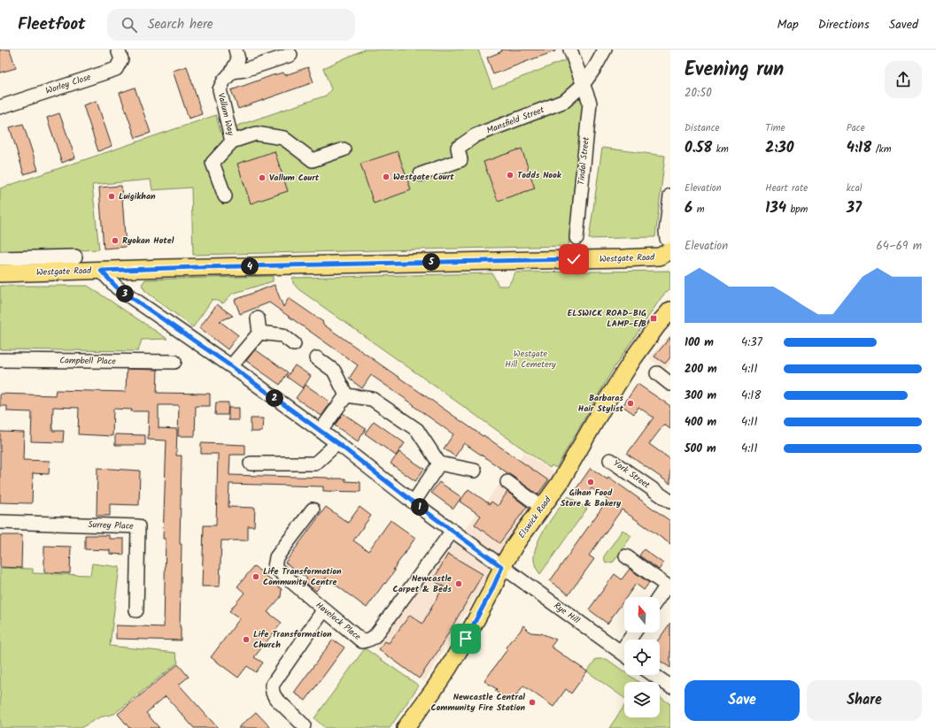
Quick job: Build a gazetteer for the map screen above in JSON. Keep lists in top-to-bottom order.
{
  "streets": {
    "main road": ["Westgate Road", "Elswick Road"],
    "street": [
      "Worley Close",
      "Vallum Way",
      "Mansfield Street",
      "Tindal Street",
      "Campbell Place",
      "York Street",
      "Surrey Place",
      "Rye Hill",
      "Havelock Place"
    ]
  },
  "crossings": [
    ["Mansfield Street", "Tindal Street"],
    ["Westgate Road", "Rye Hill"],
    ["Elswick Road", "Rye Hill"],
    ["Rye Hill", "Havelock Place"]
  ],
  "parks": ["Westgate Hill Cemetery"],
  "places": {
    "other": [
      "Todds Nook",
      "Westgate Court",
      "Vallum Court",
      "Luigikhan",
      "Ryokan Hotel",
      "Barbaras Hair Stylist",
      "Gihan Food Store & Bakery",
      "Life Transformation Community Centre",
      "Newcastle Carpet & Beds",
      "Life Transformation Church",
      "Newcastle Central Community Fire Station"
    ],
    "transit": ["ELSWICK ROAD-BIG LAMP-E/B"]
  },
  "north": "top",
  "page": {
    "header": "Fleetfoot",
    "search": "Search here",
    "nav": ["Map", "Directions", "Saved"],
    "heading": ["Evening run", "20:50"],
    "stats": [
      ["Distance", "0.58 km"],
      ["Time", "2:30"],
      ["Pace", "4:18 /km"],
      ["Elevation", "6 m"],
      ["Heart rate", "134 bpm"],
      ["kcal", "37"]
    ],
    "chart": ["Elevation", "64–69 m"],
    "pins": [
      "5",
      "4",
      "3",
      "2",
      "1"
    ],
    "list": [
      {
        "name": "100 m",
        "note": "4:37"
      },
      {
        "name": "200 m",
        "note": "4:11"
      },
      {
        "name": "300 m",
        "note": "4:18"
      },
      {
        "name": "400 m",
        "note": "4:11"
      },
      {
        "name": "500 m",
        "note": "4:11"
      }
    ],
    "buttons": ["Save", "Share"]
  }
}
